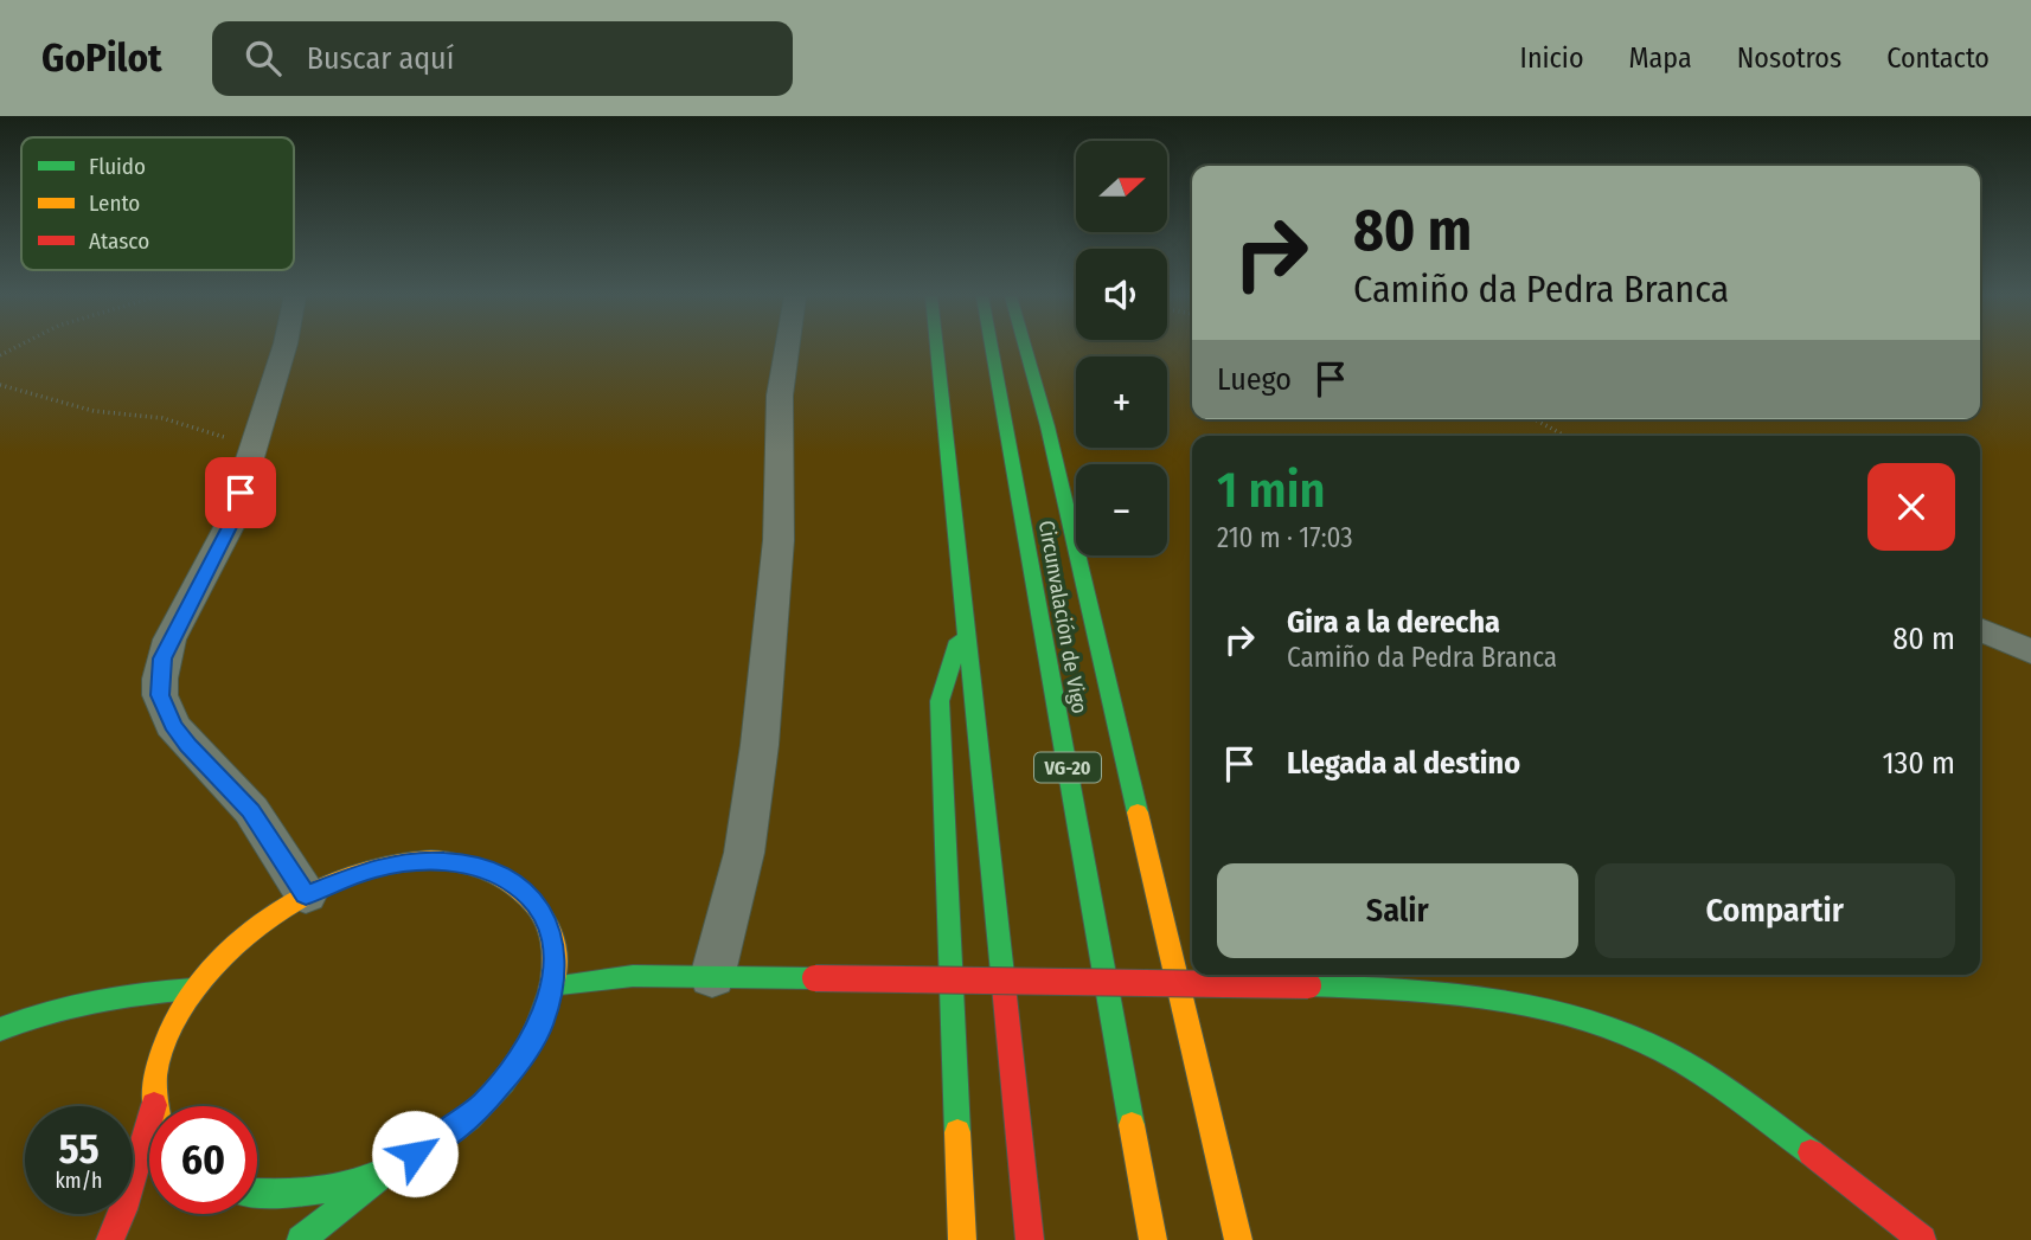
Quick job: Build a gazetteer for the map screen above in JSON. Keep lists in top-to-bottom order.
{
  "streets": {
    "main road": ["Circunvalación de Vigo", "VG-20"]
  },
  "legend": ["Fluido", "Lento", "Atasco"],
  "north": "right",
  "page": {
    "header": "GoPilot",
    "search": "Buscar aquí",
    "nav": [
      "Inicio",
      "Mapa",
      "Nosotros",
      "Contacto"
    ],
    "map_buttons": ["+", "−"],
    "turn": ["80 m", "Camiño da Pedra Branca"],
    "then": "Luego",
    "heading": ["1 min", "210 m · 17:03"],
    "list": [
      {
        "name": "Gira a la derecha",
        "note": "Camiño da Pedra Branca",
        "value": "80 m"
      },
      {
        "name": "Llegada al destino",
        "value": "130 m"
      }
    ],
    "buttons": ["Salir", "Compartir"],
    "speed": "55 km/h",
    "limit": "60"
  }
}
